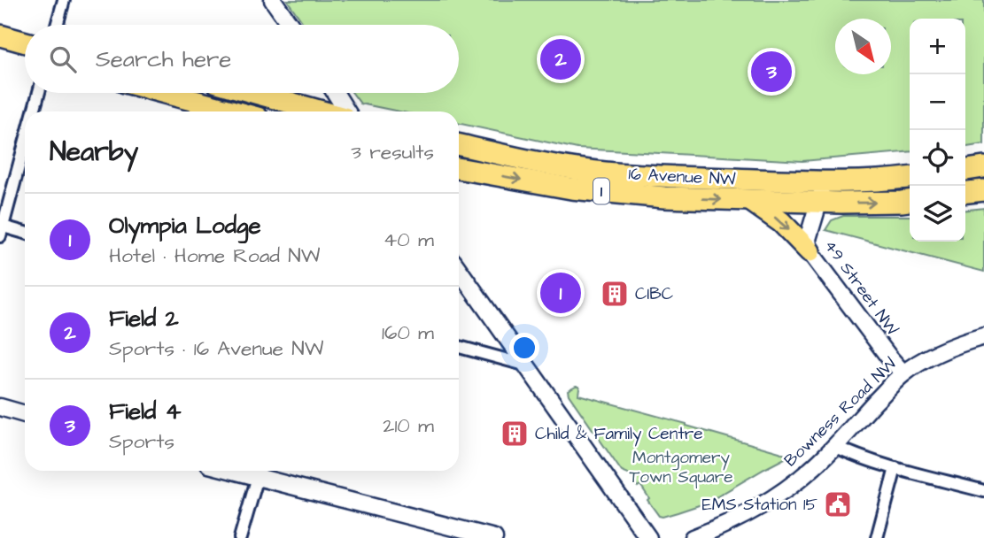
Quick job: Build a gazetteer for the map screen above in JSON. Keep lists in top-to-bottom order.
{
  "streets": {
    "highway": ["16 Avenue NW", "1"],
    "street": ["49 Street NW", "Bowness Road NW"]
  },
  "crossings": [
    ["16 Avenue NW", "49 Street NW"],
    ["49 Street NW", "Bowness Road NW"]
  ],
  "parks": ["Montgomery Town Square"],
  "places": {
    "building": ["CIBC", "Child & Family Centre"],
    "public building": ["EMS Station 15"]
  },
  "north": "bottom right",
  "page": {
    "map_buttons": ["+", "−"],
    "search": "Search here",
    "pins": ["2", "3", "1"],
    "heading": ["Nearby", "3 results"],
    "list": [
      {
        "mark": "1",
        "name": "Olympia Lodge",
        "note": "Hotel · Home Road NW",
        "value": "40 m"
      },
      {
        "mark": "2",
        "name": "Field 2",
        "note": "Sports · 16 Avenue NW",
        "value": "160 m"
      },
      {
        "mark": "3",
        "name": "Field 4",
        "note": "Sports",
        "value": "210 m"
      }
    ]
  }
}
